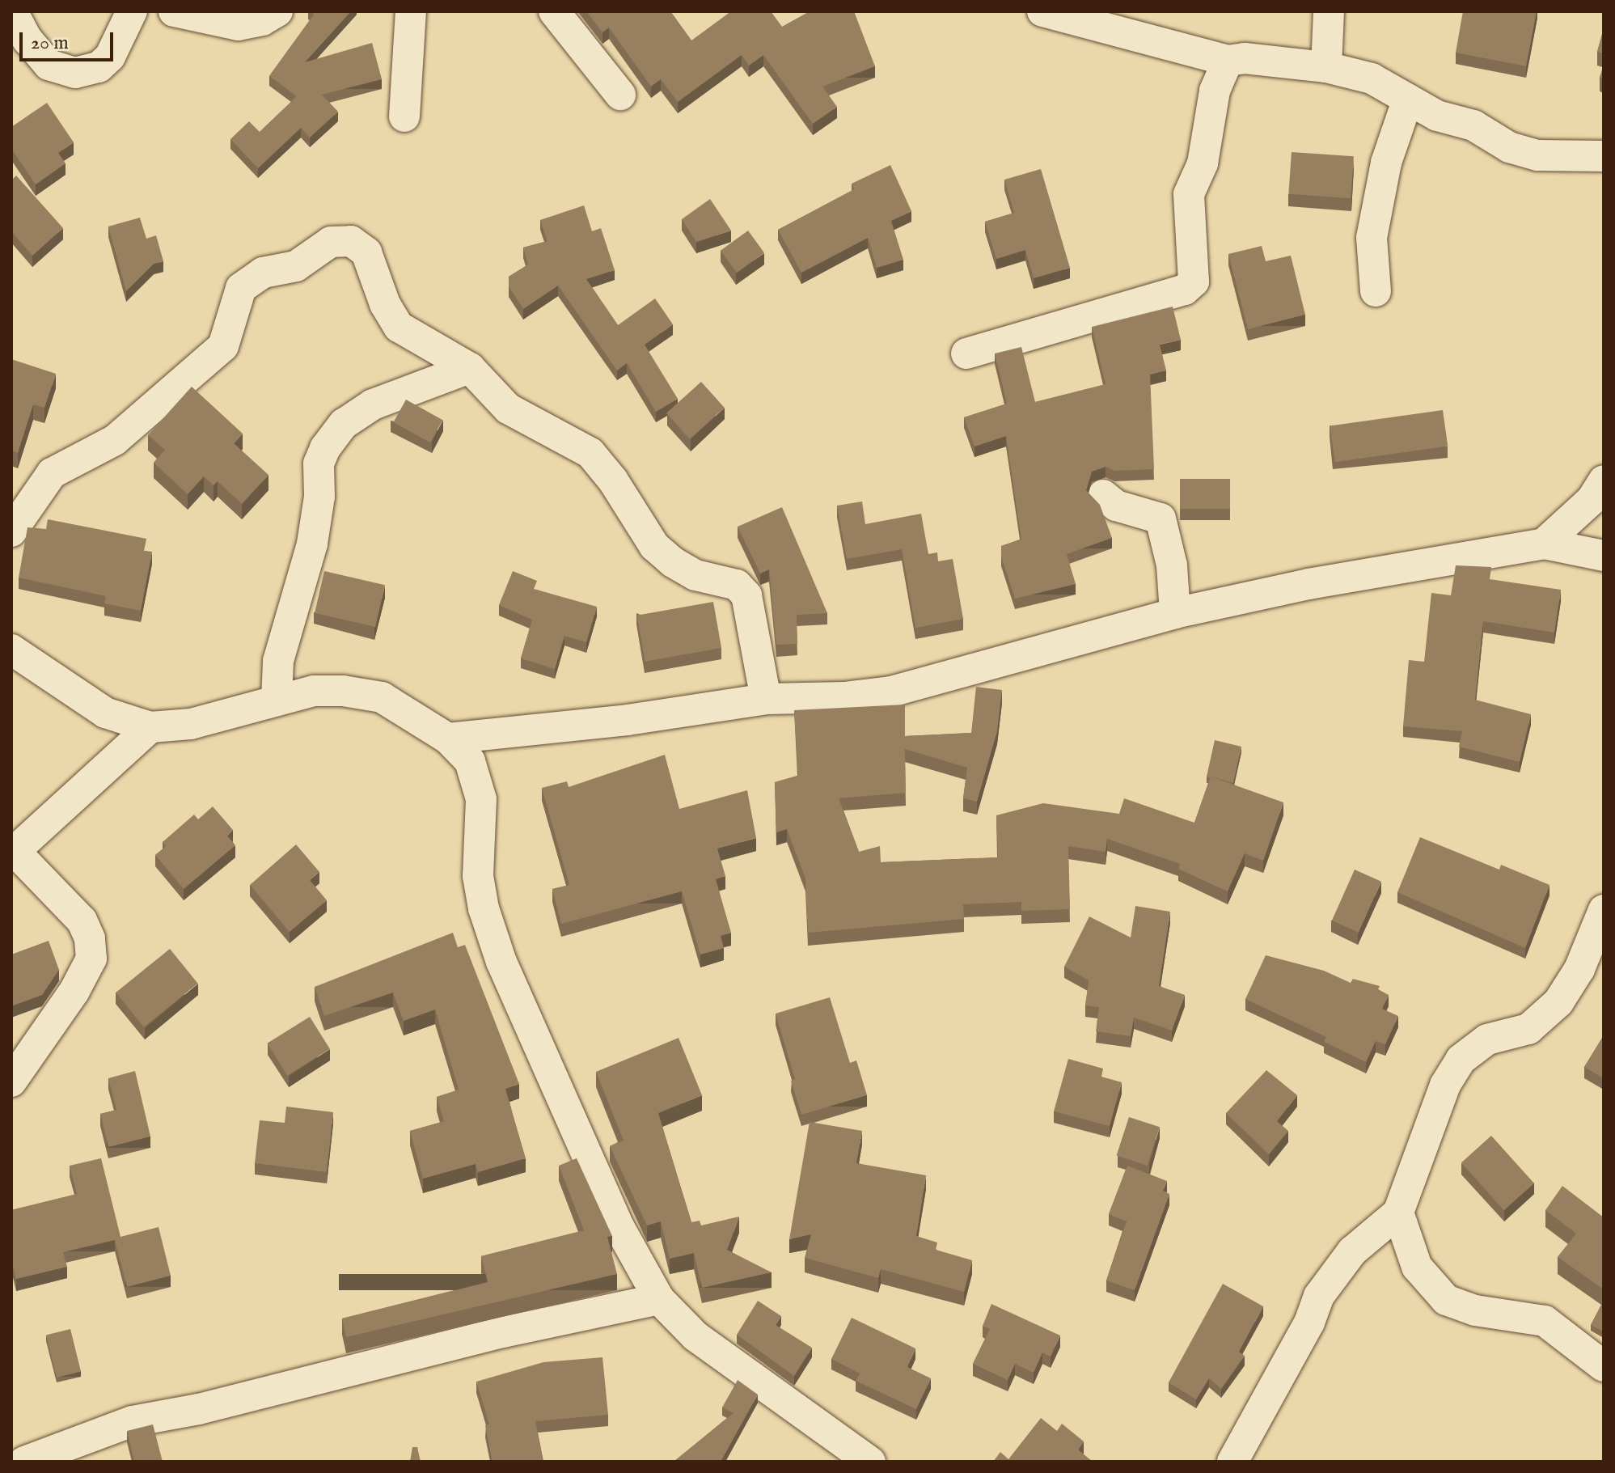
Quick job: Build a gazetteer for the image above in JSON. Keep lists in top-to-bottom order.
{
  "scale_bar": "20 m"
}
